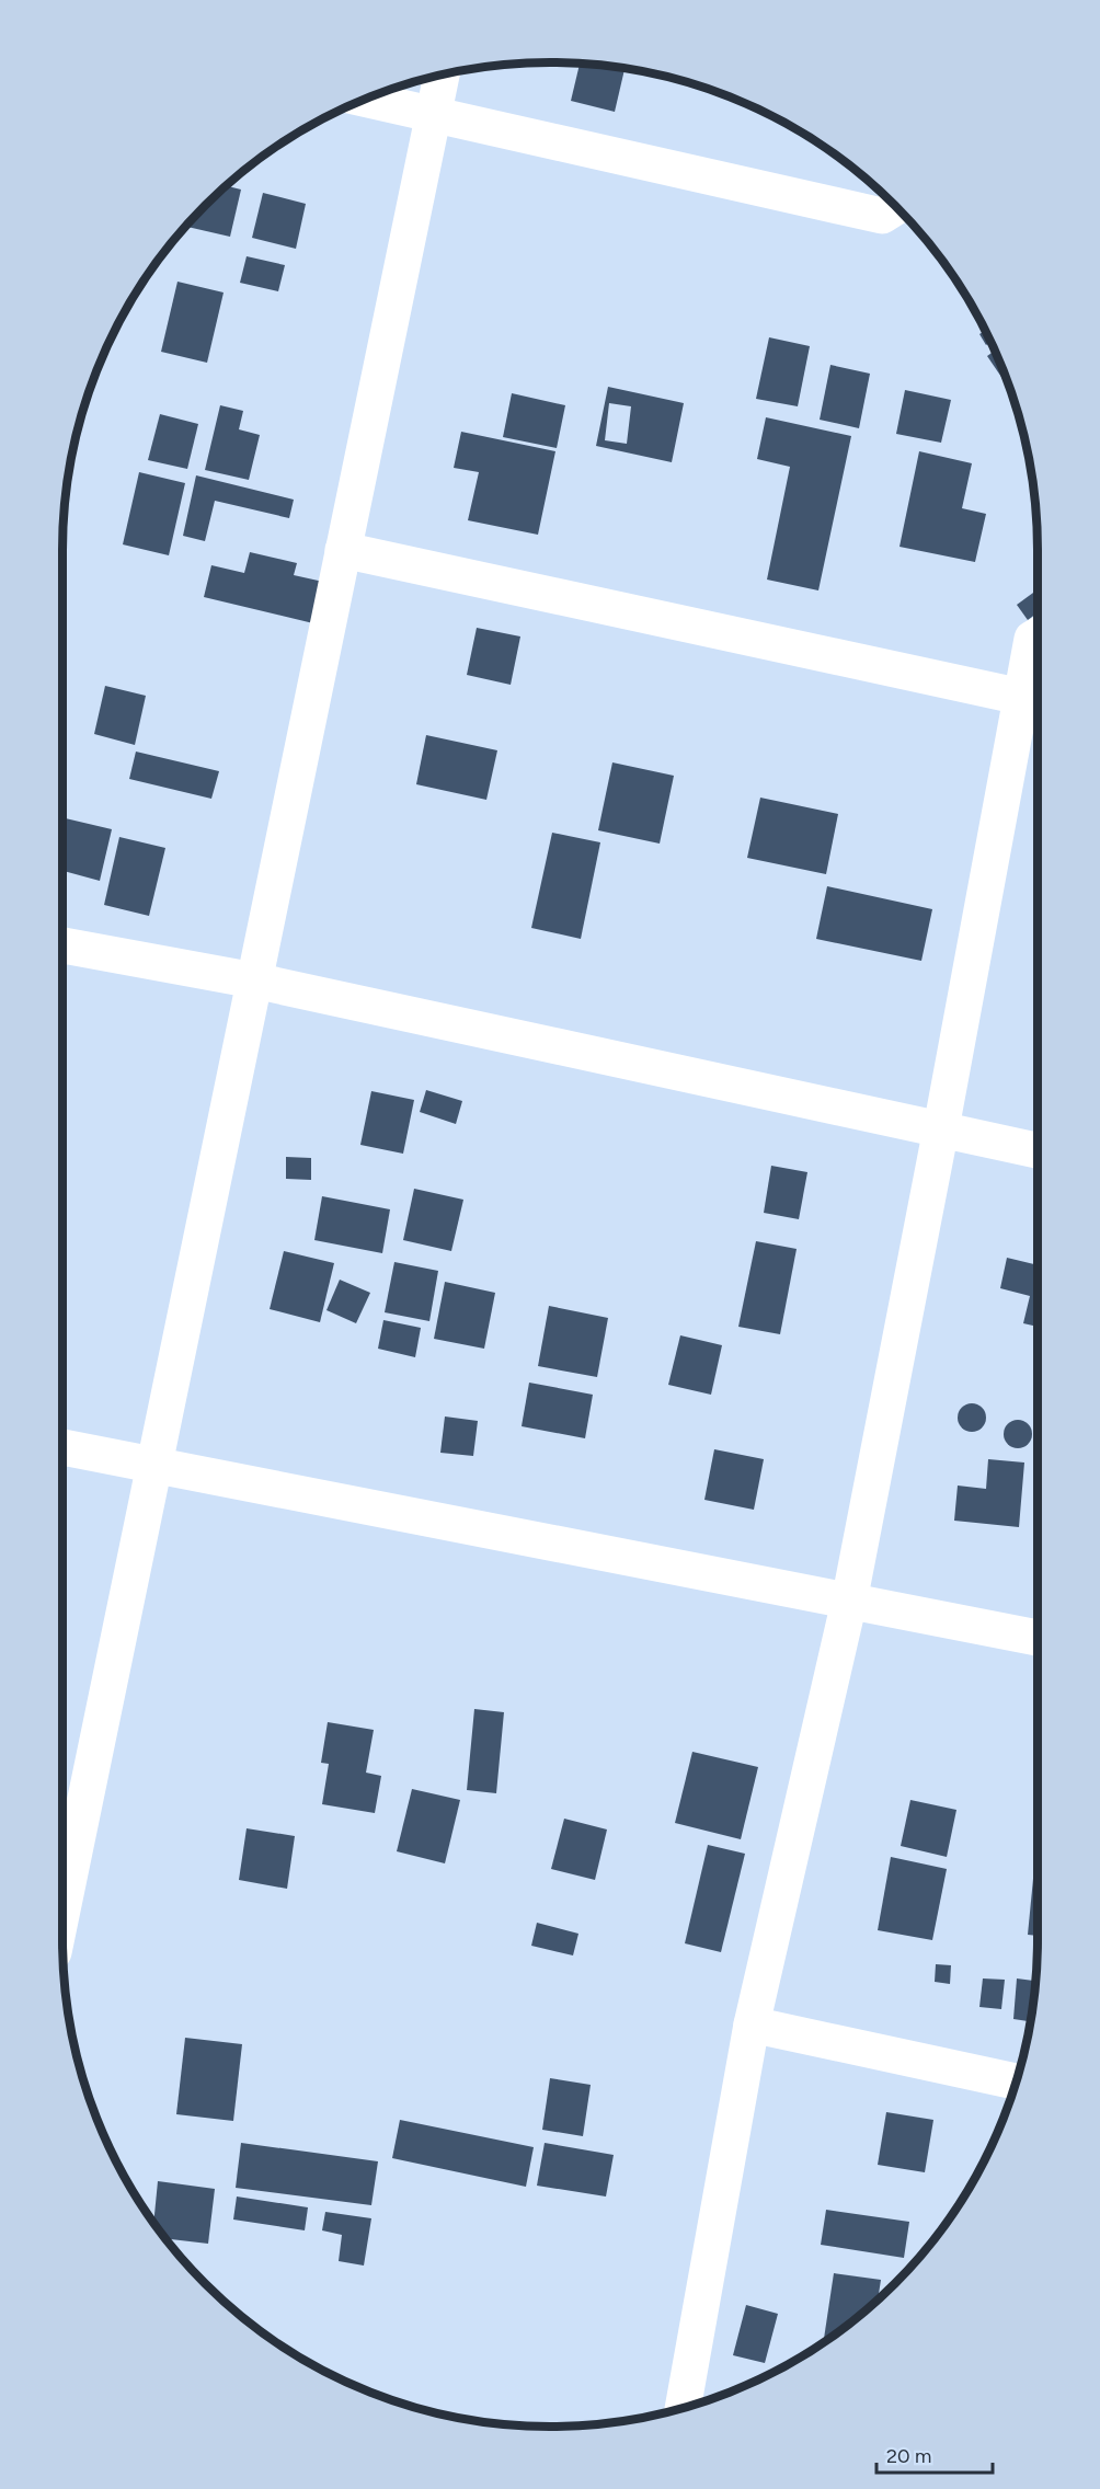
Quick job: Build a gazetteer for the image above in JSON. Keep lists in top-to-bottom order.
{
  "scale_bar": "20 m"
}
